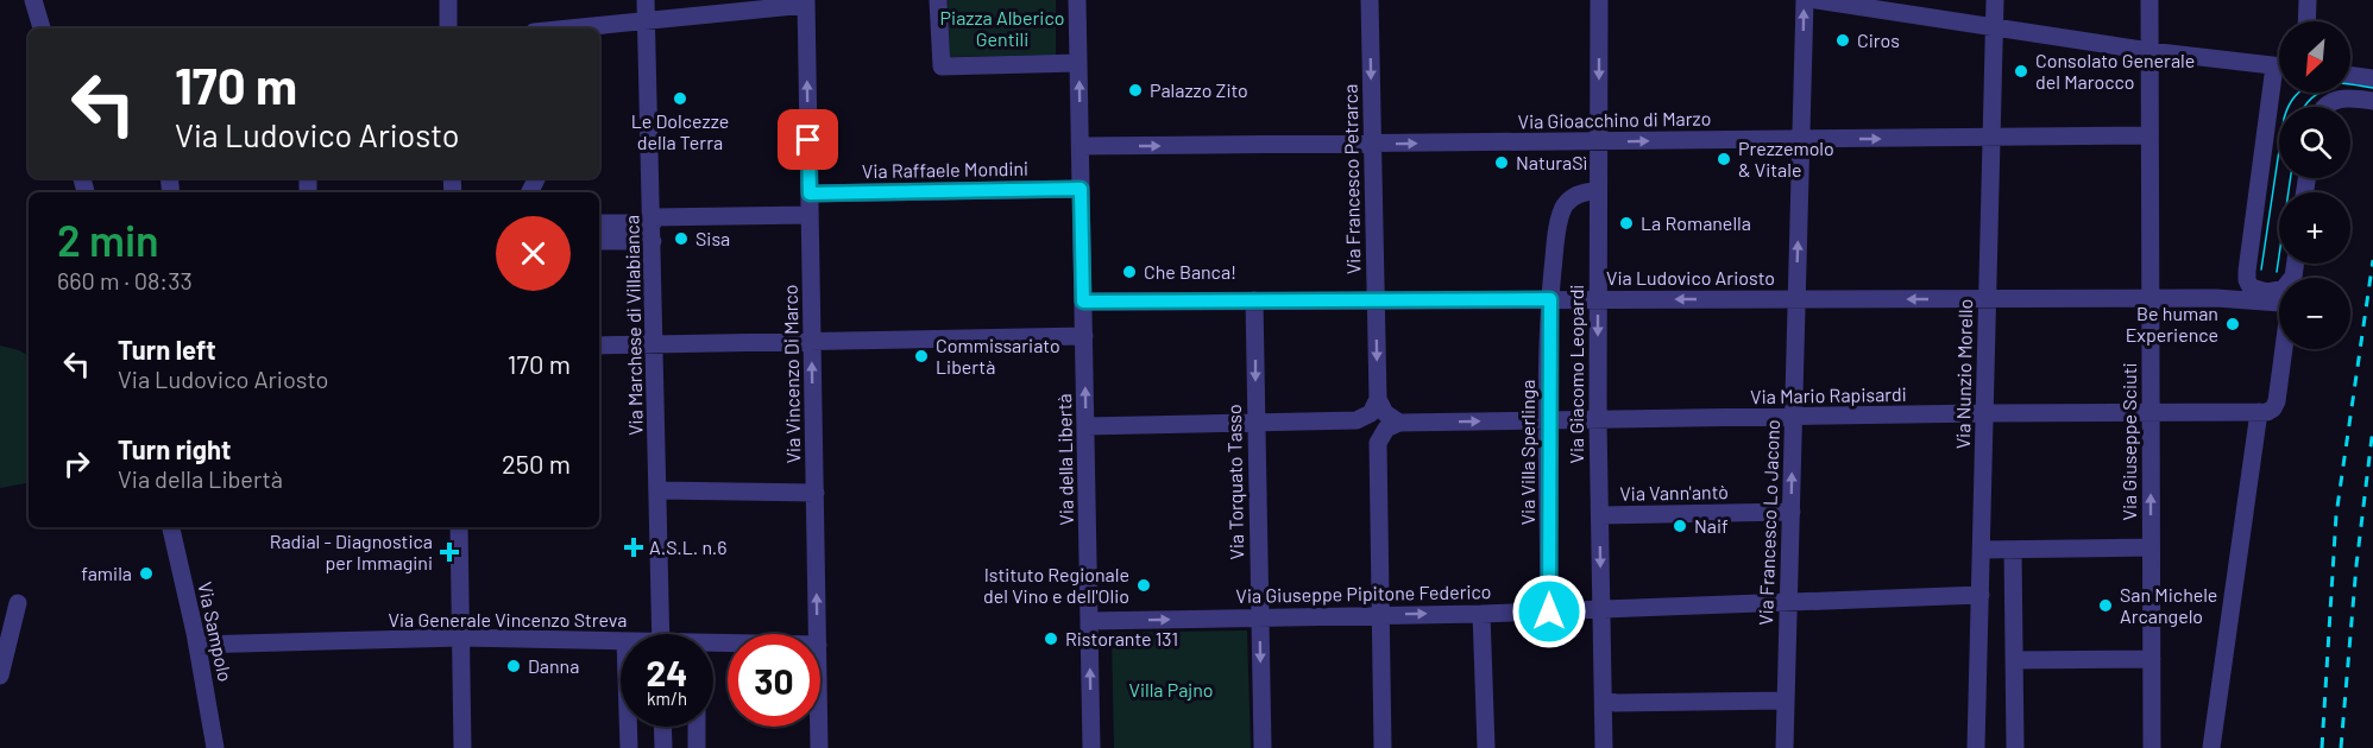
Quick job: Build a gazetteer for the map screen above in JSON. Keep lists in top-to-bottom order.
{
  "streets": {
    "street": [
      "Via Gioacchino di Marzo",
      "Via Raffaele Mondini",
      "Via Francesco Petrarca",
      "Via Ludovico Ariosto",
      "Via Marchese di Villabianca",
      "Via Vincenzo Di Marco",
      "Via Giacomo Leopardi",
      "Via Nunzio Morello",
      "Via Mario Rapisardi",
      "Via Giuseppe Sciuti",
      "Via Villa Sperlinga",
      "Via della Libertà",
      "Via Torquato Tasso",
      "Via Vann'antò",
      "Via Francesco Lo Jacono",
      "Via Giuseppe Pipitone Federico",
      "Via Generale Vincenzo Streva",
      "Via Sampolo"
    ]
  },
  "crossings": [
    ["Via Gioacchino di Marzo", "Via Francesco Petrarca"],
    ["Via Gioacchino di Marzo", "Via Giacomo Leopardi"],
    ["Via Gioacchino di Marzo", "Via Nunzio Morello"],
    ["Via Gioacchino di Marzo", "Via Giuseppe Sciuti"],
    ["Via Gioacchino di Marzo", "Via della Libertà"],
    ["Via Gioacchino di Marzo", "Via Francesco Lo Jacono"],
    ["Via Raffaele Mondini", "Via Vincenzo Di Marco"],
    ["Via Raffaele Mondini", "Via della Libertà"],
    ["Via Francesco Petrarca", "Via Ludovico Ariosto"],
    ["Via Ludovico Ariosto", "Via Giacomo Leopardi"],
    ["Via Ludovico Ariosto", "Via Nunzio Morello"],
    ["Via Ludovico Ariosto", "Via Giuseppe Sciuti"],
    ["Via Ludovico Ariosto", "Via Villa Sperlinga"],
    ["Via Ludovico Ariosto", "Via della Libertà"],
    ["Via Ludovico Ariosto", "Via Torquato Tasso"],
    ["Via Ludovico Ariosto", "Via Francesco Lo Jacono"],
    ["Via Giacomo Leopardi", "Via Mario Rapisardi"],
    ["Via Giacomo Leopardi", "Via Villa Sperlinga"],
    ["Via Giacomo Leopardi", "Via Vann'antò"],
    ["Via Giacomo Leopardi", "Via Giuseppe Pipitone Federico"],
    ["Via Nunzio Morello", "Via Mario Rapisardi"],
    ["Via Nunzio Morello", "Via Giuseppe Pipitone Federico"],
    ["Via Mario Rapisardi", "Via Giuseppe Sciuti"],
    ["Via Mario Rapisardi", "Via Villa Sperlinga"],
    ["Via Mario Rapisardi", "Via Francesco Lo Jacono"],
    ["Via Villa Sperlinga", "Via Giuseppe Pipitone Federico"],
    ["Via della Libertà", "Via Giuseppe Pipitone Federico"],
    ["Via Torquato Tasso", "Via Giuseppe Pipitone Federico"],
    ["Via Vann'antò", "Via Francesco Lo Jacono"],
    ["Via Francesco Lo Jacono", "Via Giuseppe Pipitone Federico"],
    ["Via Generale Vincenzo Streva", "Via Sampolo"]
  ],
  "one_way": [
    "Via Gioacchino di Marzo",
    "Via Francesco Petrarca",
    "Via Vincenzo Di Marco",
    "Via Giacomo Leopardi",
    "Via della Libertà",
    "Via Francesco Lo Jacono"
  ],
  "parks": ["Piazza Alberico Gentili", "Villa Pajno"],
  "places": {
    "other": [
      "Ciros",
      "Consolato Generale del Marocco",
      "Palazzo Zito",
      "Le Dolcezze della Terra",
      "Prezzemolo & Vitale",
      "NaturaSì",
      "La Romanella",
      "Sisa",
      "Che Banca!",
      "Be human Experience",
      "Commissariato Libertà",
      "Naif",
      "famila",
      "Istituto Regionale del Vino e dell'Olio",
      "San Michele Arcangelo",
      "Ristorante 131",
      "Danna"
    ],
    "health": ["A.S.L. n.6", "Radial - Diagnostica per Immagini"]
  },
  "north": "bottom left",
  "page": {
    "map_buttons": ["+", "−"],
    "turn": ["170 m", "Via Ludovico Ariosto"],
    "heading": ["2 min", "660 m · 08:33"],
    "list": [
      {
        "name": "Turn left",
        "note": "Via Ludovico Ariosto",
        "value": "170 m"
      },
      {
        "name": "Turn right",
        "note": "Via della Libertà",
        "value": "250 m"
      }
    ],
    "speed": "24 km/h",
    "limit": "30"
  }
}
